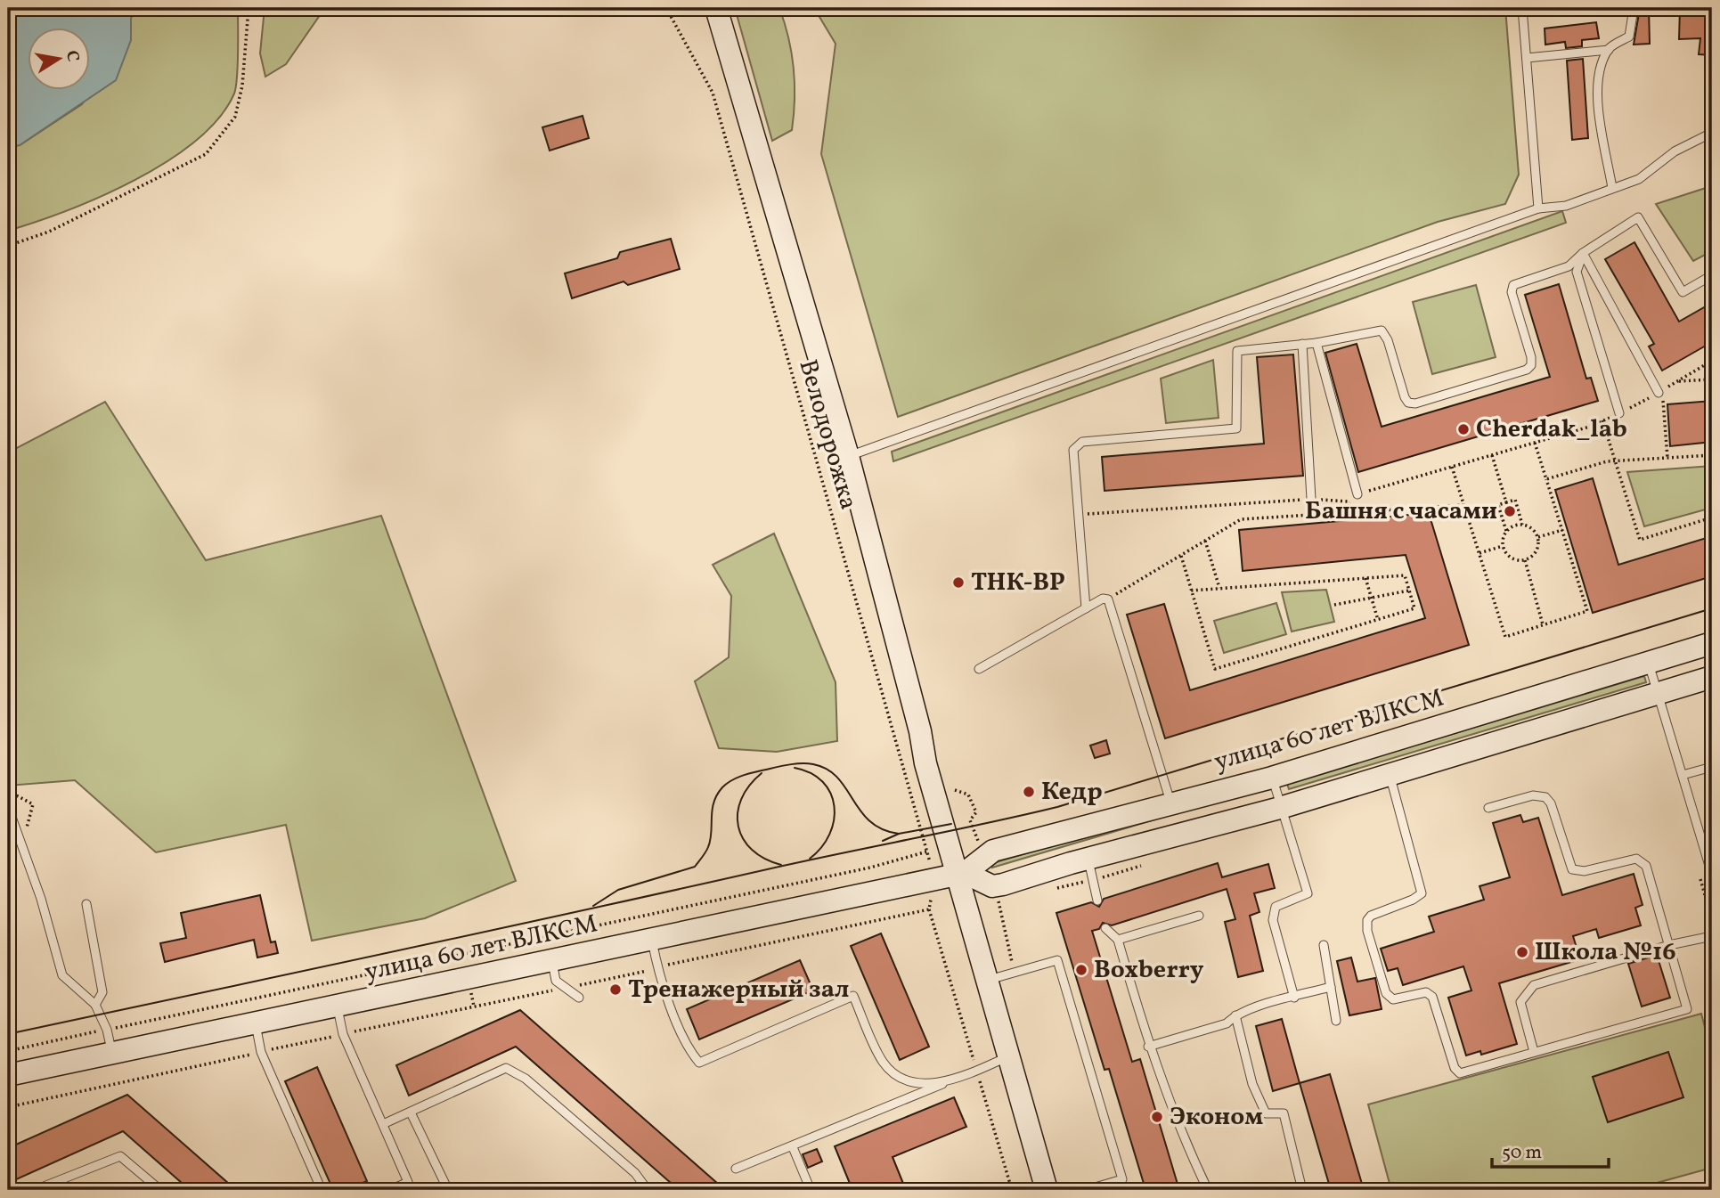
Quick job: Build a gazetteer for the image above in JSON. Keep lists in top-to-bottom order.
{
  "streets": {
    "street": ["улица 60 лет ВЛКСМ"],
    "path": ["Велодорожка"]
  },
  "crossings": [
    ["Велодорожка", "улица 60 лет ВЛКСМ"]
  ],
  "places": [
    "Cherdak_lab",
    "Башня с часами",
    "ТНК-ВР",
    "Кедр",
    "Школа №16",
    "Boxberry",
    "Тренажерный зал",
    "Эконом"
  ],
  "scale_bar": "50 m",
  "north": "right"
}
